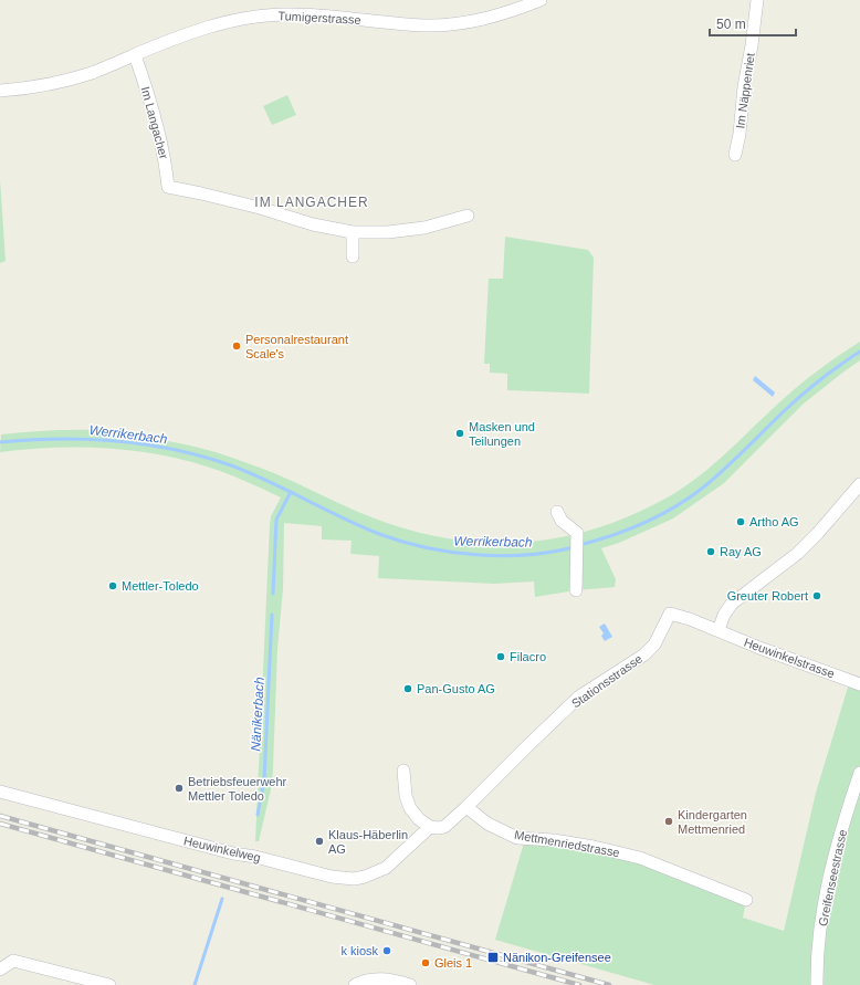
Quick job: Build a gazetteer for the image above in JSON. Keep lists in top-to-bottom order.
{
  "streets": {
    "street": [
      "Tumigerstrasse",
      "Im Näppenriet",
      "Im Langacher",
      "Heuwinkelstrasse",
      "Stationsstrasse",
      "Mettmenriedstrasse",
      "Heuwinkelweg",
      "Greifenseestrasse"
    ]
  },
  "crossings": [
    ["Tumigerstrasse", "Im Langacher"],
    ["Heuwinkelstrasse", "Stationsstrasse"],
    ["Stationsstrasse", "Mettmenriedstrasse"],
    ["Stationsstrasse", "Heuwinkelweg"]
  ],
  "districts": ["IM LANGACHER"],
  "water": ["Werrikerbach", "Nänikerbach"],
  "places": {
    "other": [
      "Personalrestaurant Scale's",
      "Masken und Teilungen",
      "Artho AG",
      "Ray AG",
      "Mettler-Toledo",
      "Greuter Robert",
      "Filacro",
      "Pan-Gusto AG",
      "Betriebsfeuerwehr Mettler Toledo",
      "Kindergarten Mettmenried",
      "Klaus-Häberlin AG",
      "k kiosk",
      "Gleis 1"
    ],
    "transit": ["Nänikon-Greifensee"]
  },
  "scale_bar": "50 m"
}
